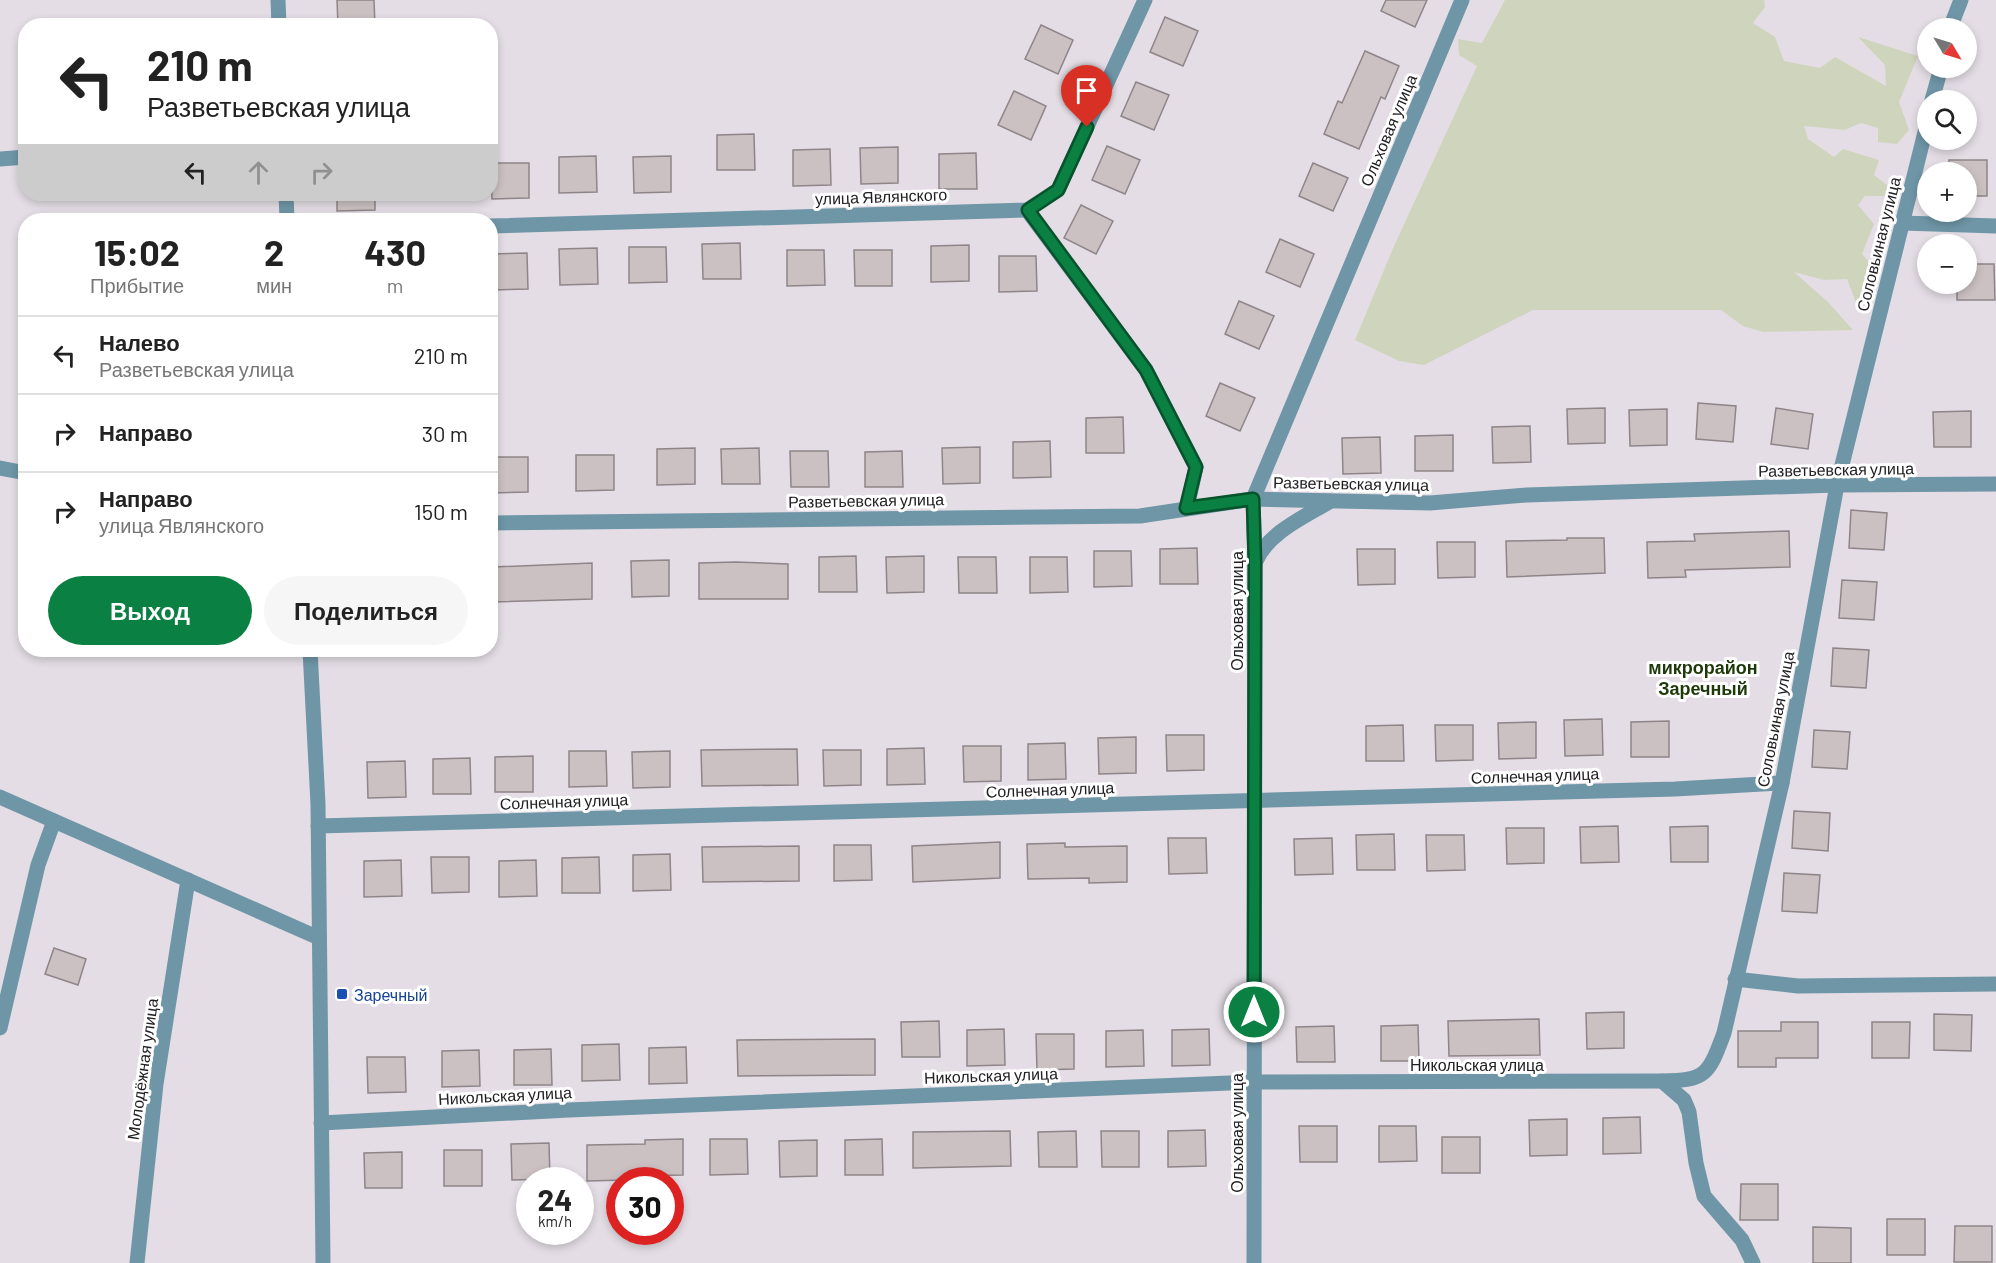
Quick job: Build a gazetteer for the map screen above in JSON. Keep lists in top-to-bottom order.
{
  "streets": {
    "street": [
      "Ольховая улица",
      "улица Являнского",
      "Соловьиная улица",
      "Разветьевская улица",
      "Солнечная улица",
      "Никольская улица",
      "Молодёжная улица"
    ]
  },
  "crossings": [
    ["Ольховая улица", "Разветьевская улица"],
    ["Ольховая улица", "Солнечная улица"],
    ["Ольховая улица", "Никольская улица"],
    ["Соловьиная улица", "Разветьевская улица"],
    ["Соловьиная улица", "Солнечная улица"],
    ["Соловьиная улица", "Никольская улица"]
  ],
  "districts": ["микрорайон Заречный"],
  "places": {
    "transit": ["Заречный"]
  },
  "north": "bottom right",
  "page": {
    "map_buttons": ["+", "−"],
    "turn": ["210 m", "Разветьевская улица"],
    "eta": [
      "15:02",
      "Прибытие",
      "2",
      "мин",
      "430",
      "m"
    ],
    "list": [
      {
        "name": "Налево",
        "note": "Разветьевская улица",
        "value": "210 m"
      },
      {
        "name": "Направо",
        "value": "30 m"
      },
      {
        "name": "Направо",
        "note": "улица Являнского",
        "value": "150 m"
      }
    ],
    "buttons": ["Выход", "Поделиться"],
    "speed": "24 km/h",
    "limit": "30"
  }
}
